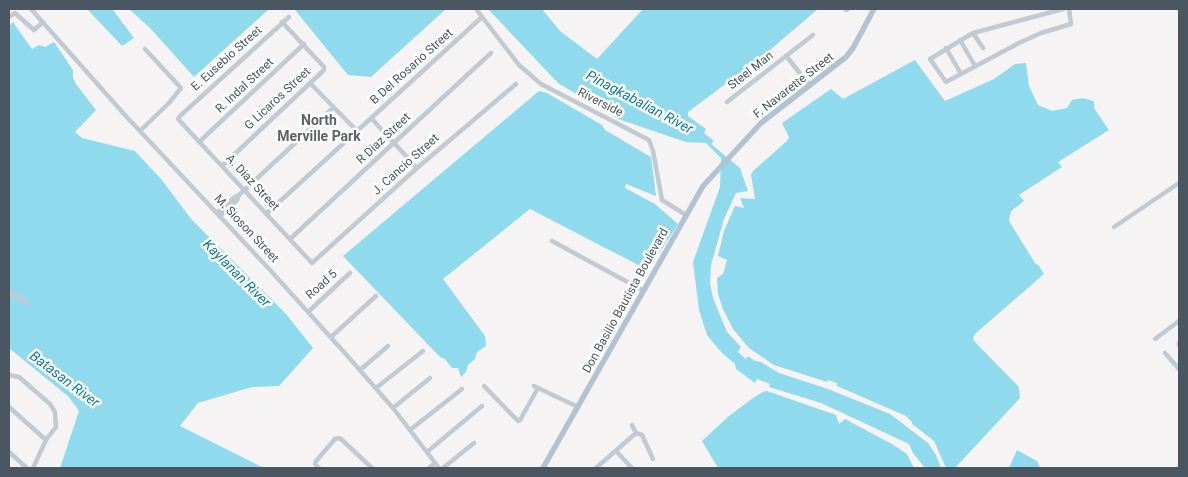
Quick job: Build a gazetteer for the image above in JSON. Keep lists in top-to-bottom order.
{
  "streets": {
    "main road": ["F. Navarette Street", "Don Basilio Bautista Boulevard"],
    "street": [
      "E. Eusebio Street",
      "B Del Rosario Street",
      "Steel Man",
      "R. Indal Street",
      "G Licaros Street",
      "Riverside",
      "R Diaz Street",
      "J. Cancio Street",
      "A. Diaz Street",
      "M. Sioson Street",
      "Road 5"
    ]
  },
  "crossings": [
    ["E. Eusebio Street", "G Licaros Street"],
    ["E. Eusebio Street", "A. Diaz Street"],
    ["B Del Rosario Street", "Riverside"],
    ["B Del Rosario Street", "A. Diaz Street"],
    ["Steel Man", "F. Navarette Street"],
    ["R. Indal Street", "G Licaros Street"],
    ["R. Indal Street", "A. Diaz Street"],
    ["F. Navarette Street", "Don Basilio Bautista Boulevard"],
    ["G Licaros Street", "A. Diaz Street"],
    ["Riverside", "Don Basilio Bautista Boulevard"],
    ["R Diaz Street", "A. Diaz Street"],
    ["J. Cancio Street", "A. Diaz Street"],
    ["M. Sioson Street", "Road 5"]
  ],
  "districts": ["North Merville Park"],
  "water": ["Pinagkabalian River", "Kaylanan River", "Batasan River"]
}
